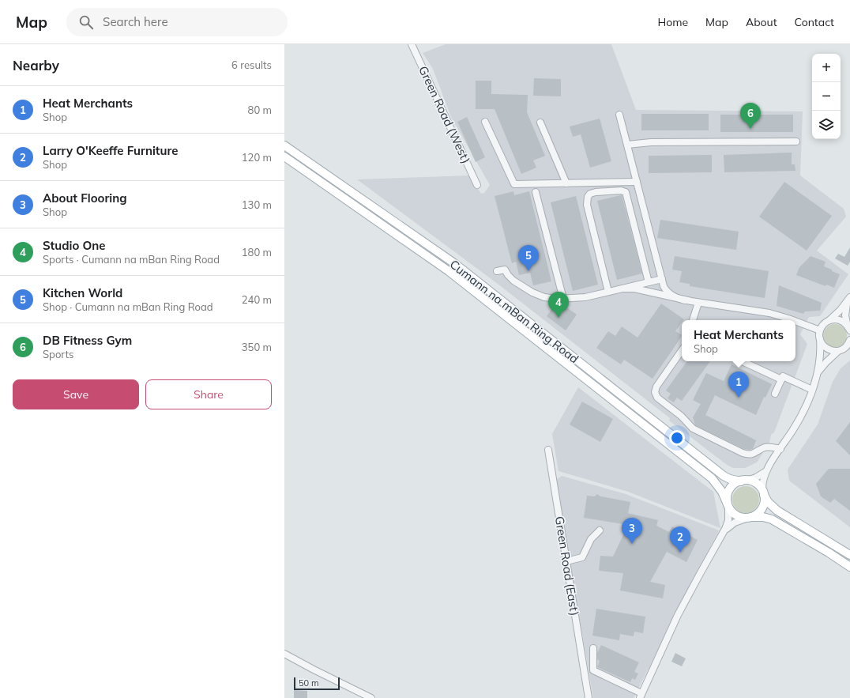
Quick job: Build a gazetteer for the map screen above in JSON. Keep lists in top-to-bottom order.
{
  "streets": {
    "main road": ["Cumann na mBan Ring Road"],
    "street": ["Green Road (West)", "Green Road (East)"]
  },
  "scale_bar": "50 m",
  "page": {
    "header": "Map",
    "search": "Search here",
    "nav": [
      "Home",
      "Map",
      "About",
      "Contact"
    ],
    "heading": ["Nearby", "6 results"],
    "map_buttons": ["+", "−"],
    "list": [
      {
        "mark": "1",
        "name": "Heat Merchants",
        "note": "Shop",
        "value": "80 m"
      },
      {
        "mark": "2",
        "name": "Larry O'Keeffe Furniture",
        "note": "Shop",
        "value": "120 m"
      },
      {
        "mark": "3",
        "name": "About Flooring",
        "note": "Shop",
        "value": "130 m"
      },
      {
        "mark": "4",
        "name": "Studio One",
        "note": "Sports · Cumann na mBan Ring Road",
        "value": "180 m"
      },
      {
        "mark": "5",
        "name": "Kitchen World",
        "note": "Shop · Cumann na mBan Ring Road",
        "value": "240 m"
      },
      {
        "mark": "6",
        "name": "DB Fitness Gym",
        "note": "Sports",
        "value": "350 m"
      }
    ],
    "pins": [
      "6",
      "5",
      "4",
      "1",
      "3",
      "2"
    ],
    "popup": ["Heat Merchants", "Shop"],
    "buttons": ["Save", "Share"],
    "scale": "50 m"
  }
}
